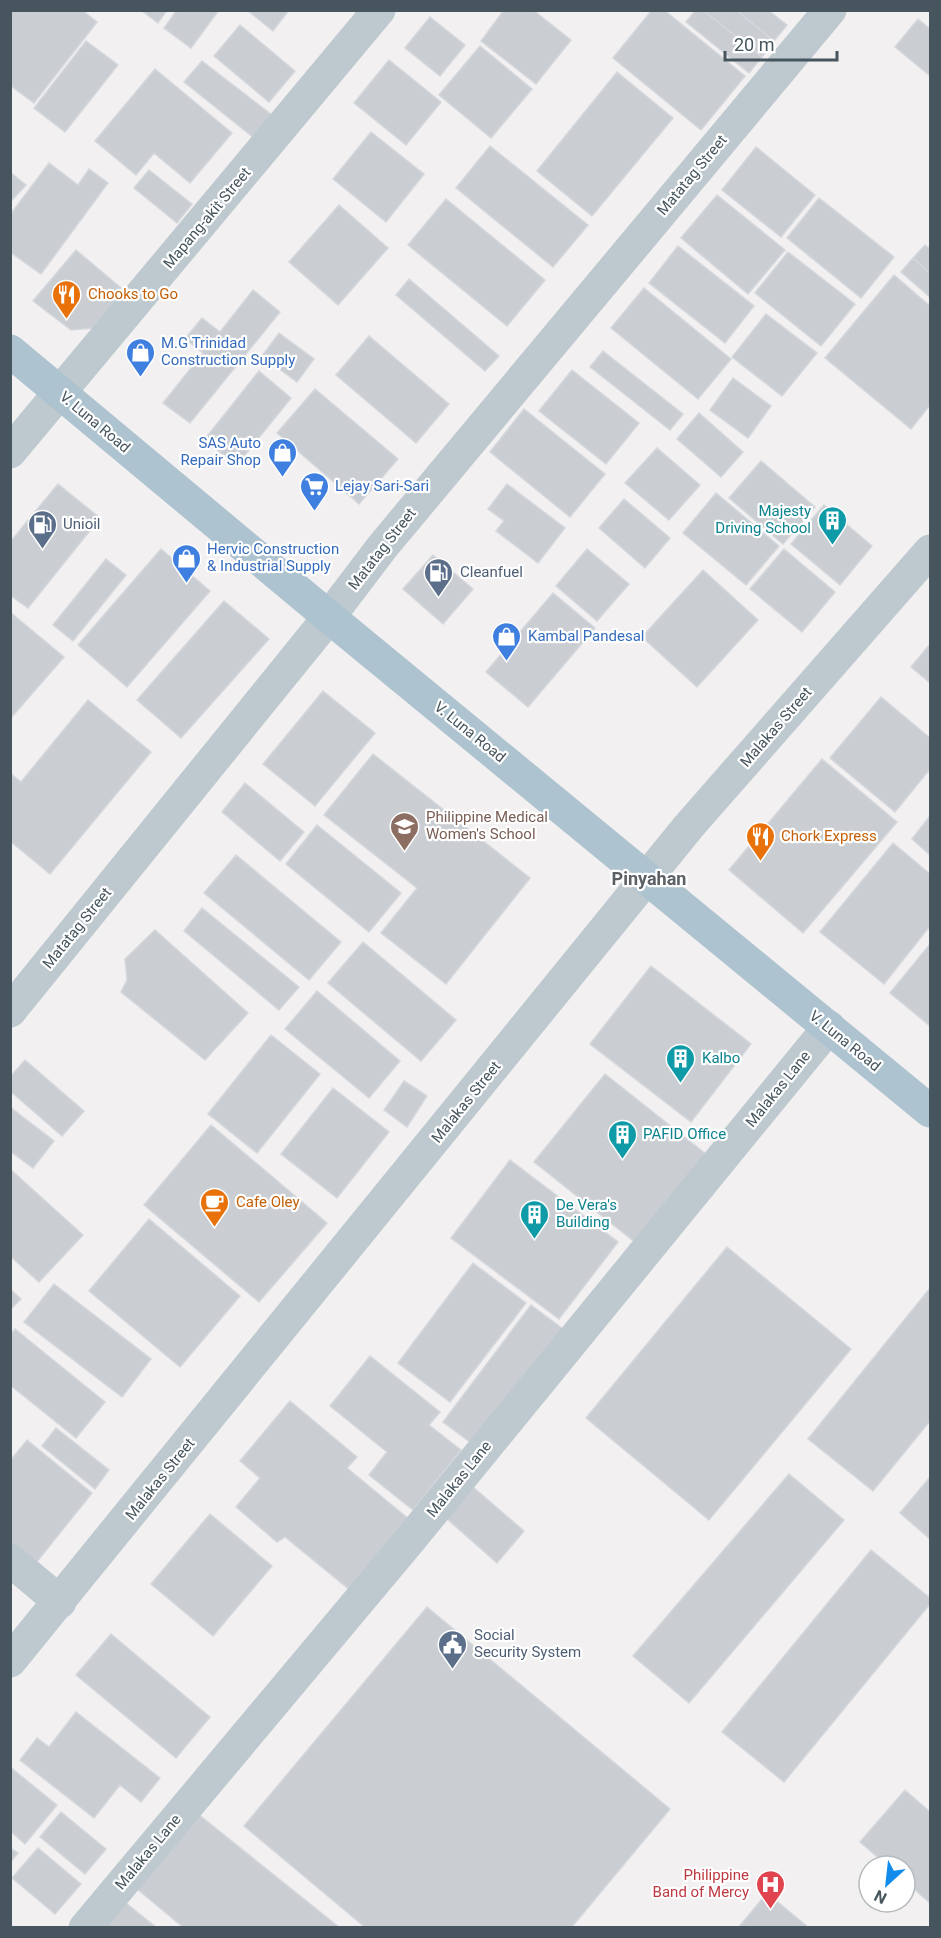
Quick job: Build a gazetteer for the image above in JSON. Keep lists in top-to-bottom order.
{
  "streets": {
    "main road": ["V. Luna Road"],
    "street": [
      "Matatag Street",
      "Mapang-akit Street",
      "Malakas Street",
      "Malakas Lane"
    ]
  },
  "crossings": [
    ["Matatag Street", "V. Luna Road"],
    ["Mapang-akit Street", "V. Luna Road"],
    ["V. Luna Road", "Malakas Street"],
    ["V. Luna Road", "Malakas Lane"]
  ],
  "districts": ["Pinyahan"],
  "places": {
    "restaurant": ["Chooks to Go", "Chork Express"],
    "shop": [
      "M.G Trinidad Construction Supply",
      "SAS Auto Repair Shop",
      "Hervic Construction & Industrial Supply",
      "Kambal Pandesal"
    ],
    "supermarket": ["Lejay Sari-Sari"],
    "building": [
      "Majesty Driving School",
      "Kalbo",
      "PAFID Office",
      "De Vera's Building"
    ],
    "fuel station": ["Unioil", "Cleanfuel"],
    "school or university": ["Philippine Medical Women's School"],
    "cafe": ["Cafe Oley"],
    "public building": ["Social Security System"],
    "hospital": ["Philippine Band of Mercy"]
  },
  "scale_bar": "20 m",
  "north": "bottom left"
}
